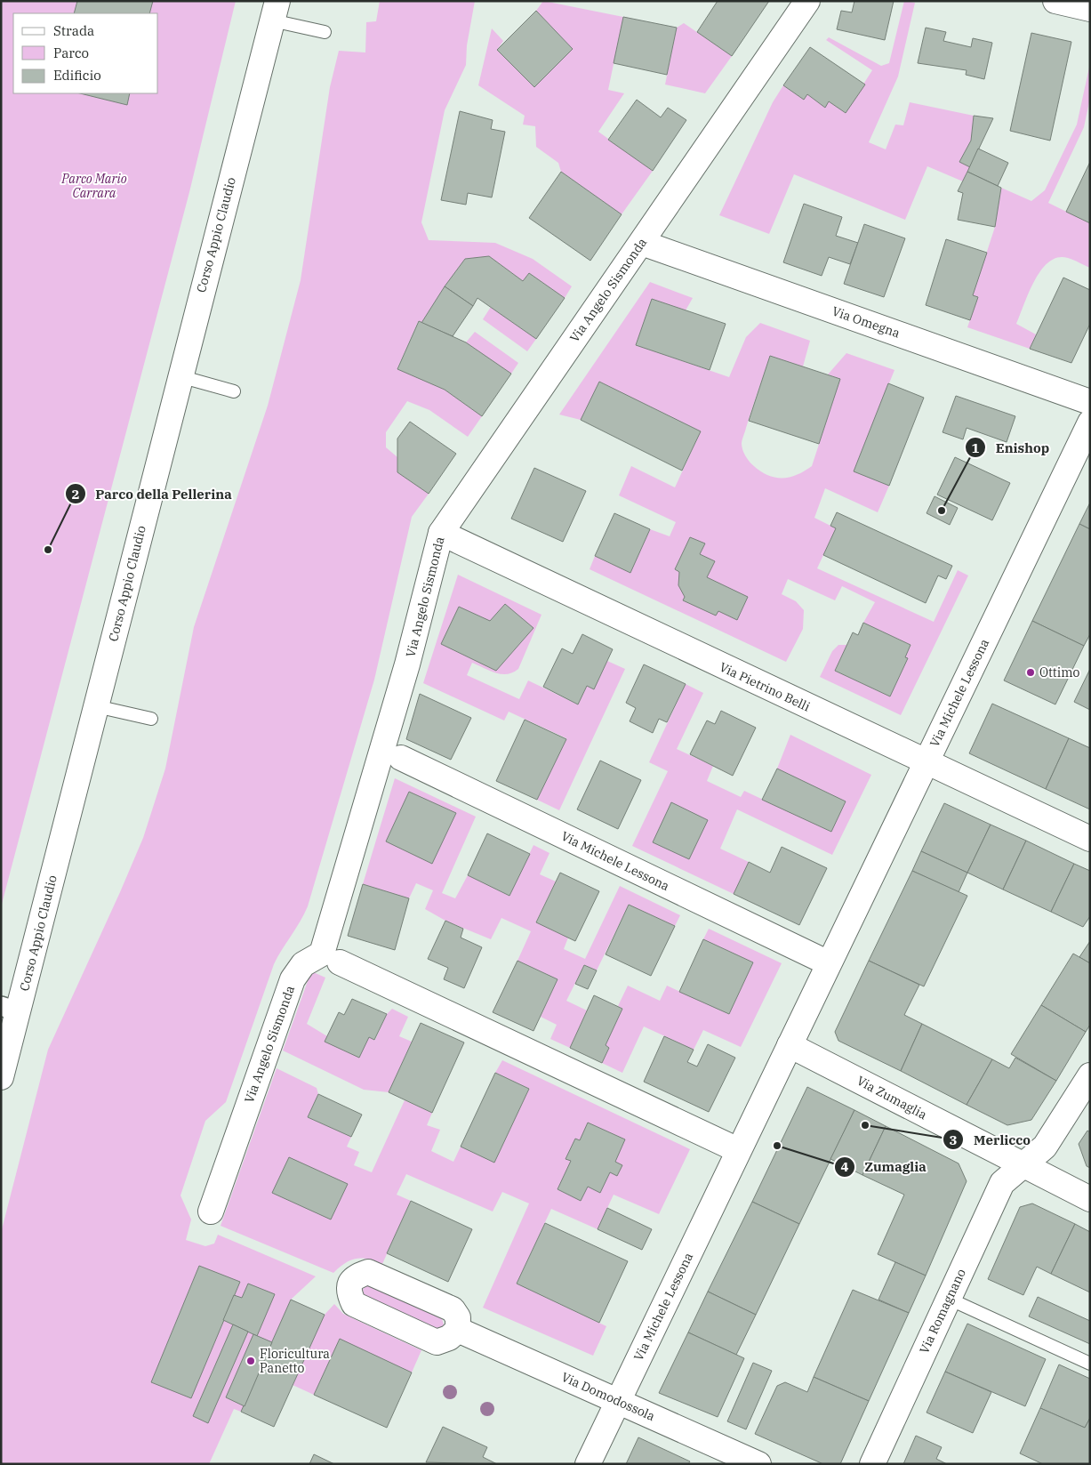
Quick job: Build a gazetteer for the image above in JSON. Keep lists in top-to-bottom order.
{
  "streets": {
    "street": [
      "Corso Appio Claudio",
      "Via Angelo Sismonda",
      "Via Omegna",
      "Via Pietrino Belli",
      "Via Michele Lessona",
      "Via Zumaglia",
      "Via Romagnano",
      "Via Domodossola"
    ]
  },
  "crossings": [
    ["Via Angelo Sismonda", "Via Omegna"],
    ["Via Angelo Sismonda", "Via Pietrino Belli"],
    ["Via Pietrino Belli", "Via Michele Lessona"],
    ["Via Michele Lessona", "Via Zumaglia"],
    ["Via Michele Lessona", "Via Domodossola"],
    ["Via Zumaglia", "Via Romagnano"]
  ],
  "parks": ["Parco Mario Carrara"],
  "places": [
    "Enishop",
    "Parco della Pellerina",
    "Ottimo",
    "Merlicco",
    "Zumaglia",
    "Floricultura Panetto"
  ],
  "legend": ["Strada", "Parco", "Edificio"]
}
